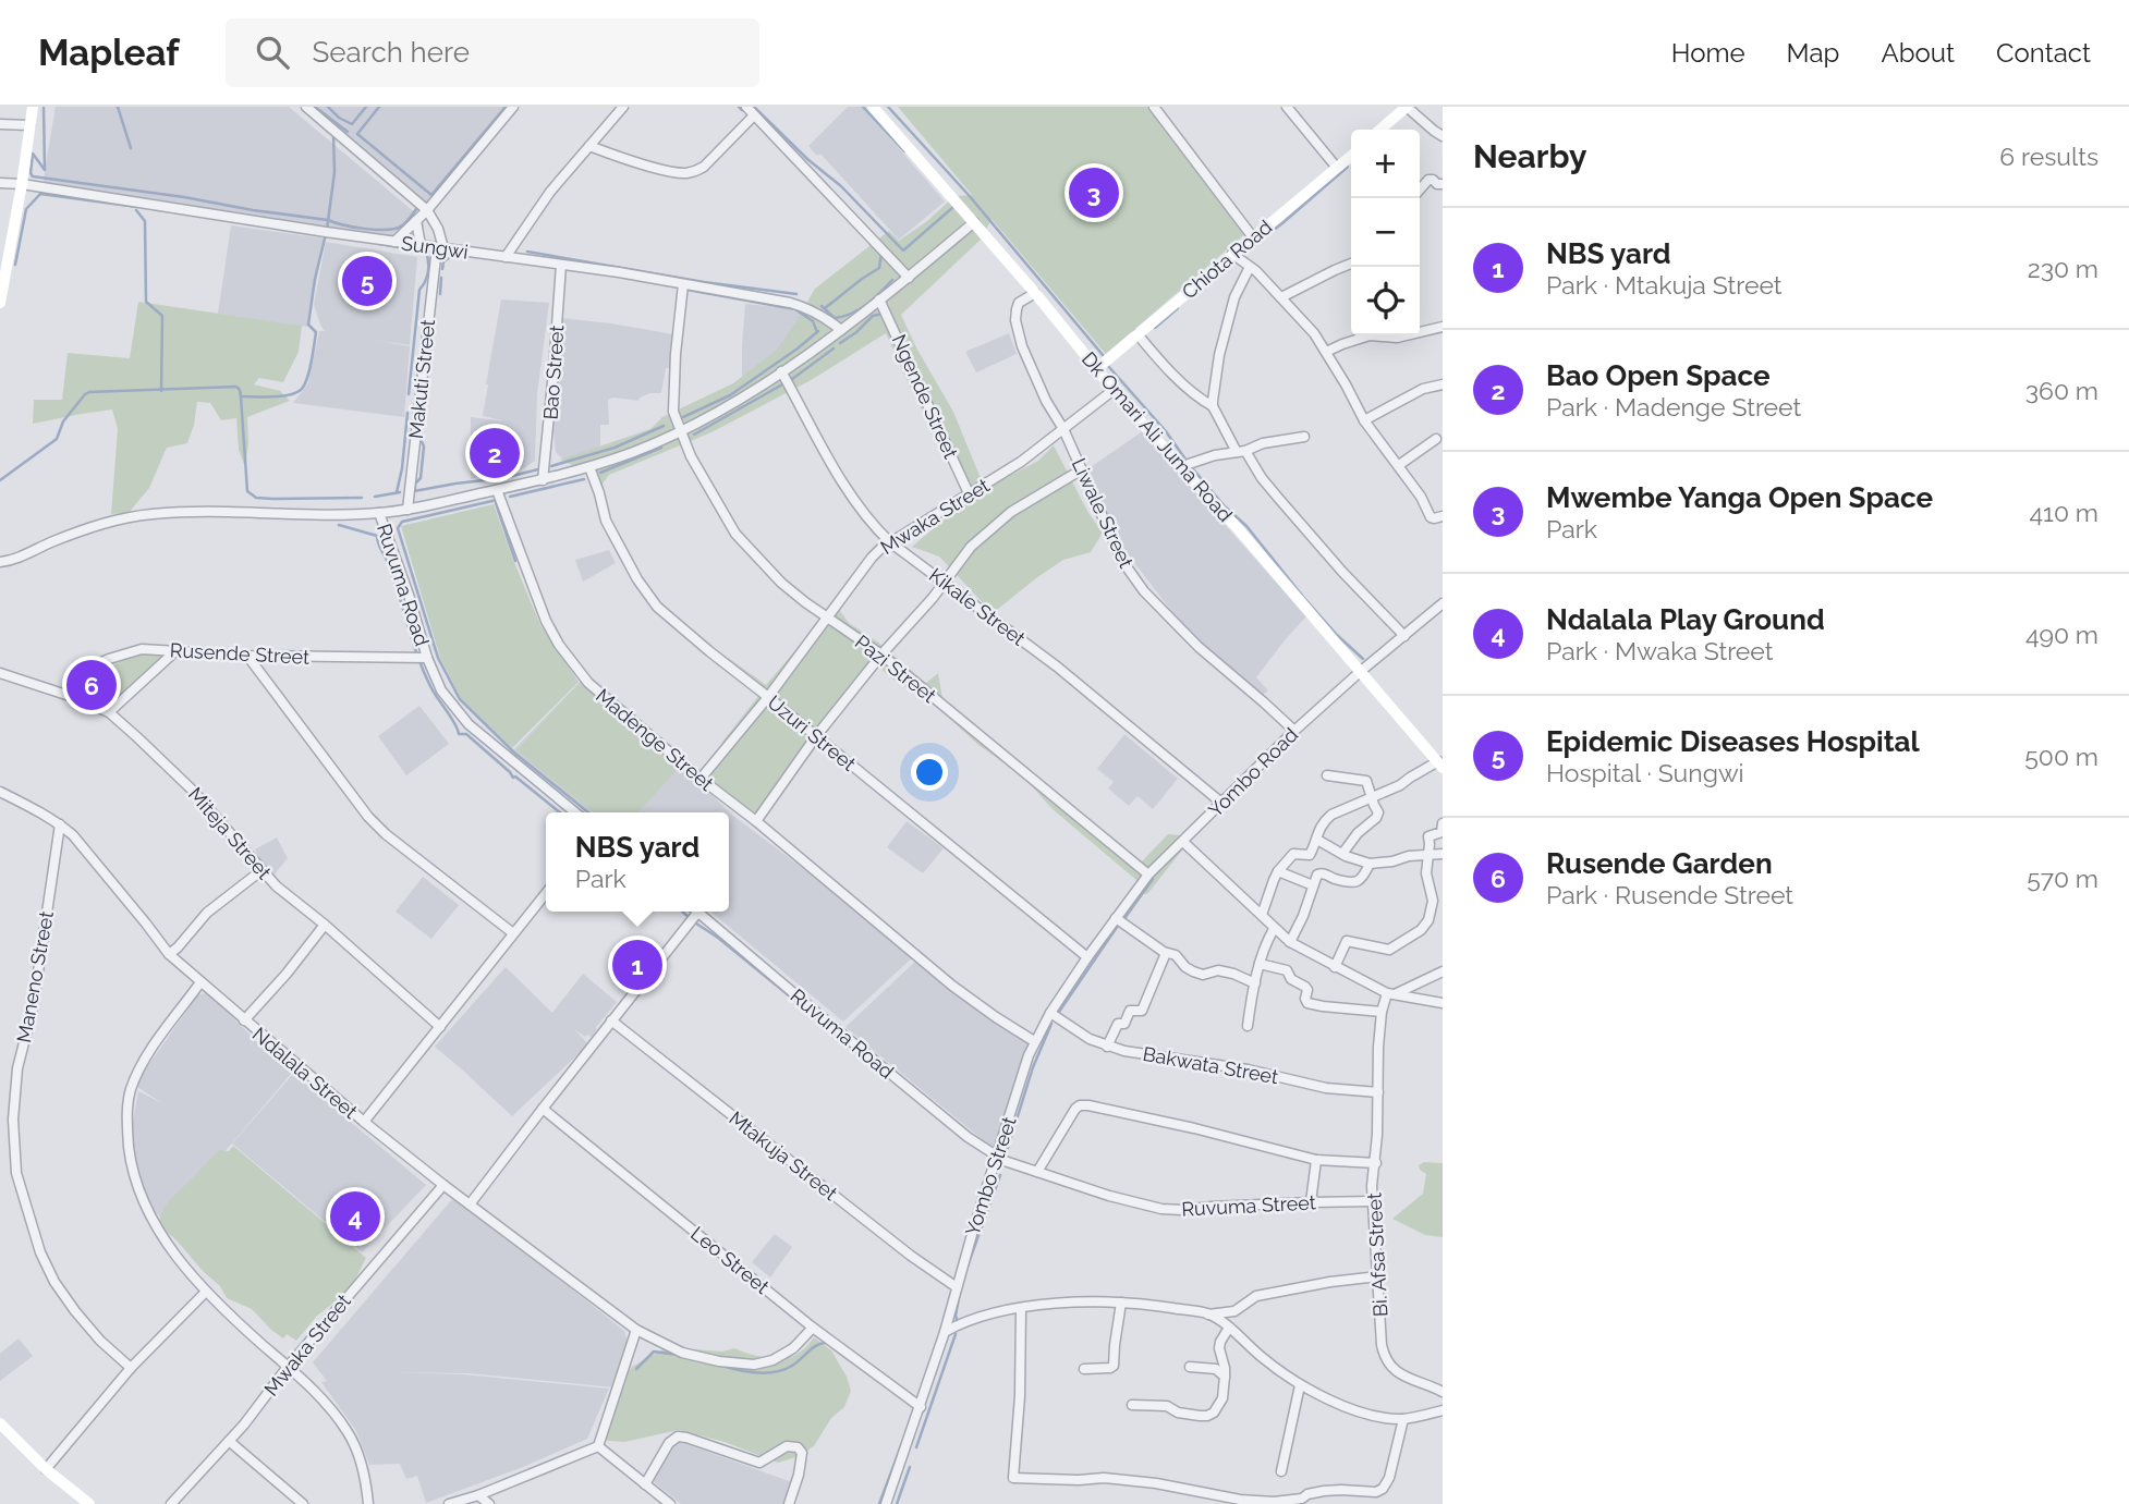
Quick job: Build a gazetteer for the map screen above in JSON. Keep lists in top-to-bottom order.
{
  "streets": {
    "street": [
      "Sungwi",
      "Chiota Road",
      "Bao Street",
      "Makuti Street",
      "Ngende Street",
      "Dk Omari Ali Juma Road",
      "Liwale Street",
      "Mwaka Street",
      "Ruvuma Road",
      "Kikale Street",
      "Rusende Street",
      "Pazi Street",
      "Uzuri Street",
      "Madenge Street",
      "Yombo Road",
      "Miteja Street",
      "Maneno Street",
      "Bakwata Street",
      "Ndalala Street",
      "Mtakuja Street",
      "Yombo Street",
      "Ruvuma Street",
      "Bi. Afsa Street",
      "Leo Street"
    ]
  },
  "crossings": [
    ["Sungwi", "Bao Street"],
    ["Sungwi", "Makuti Street"],
    ["Sungwi", "Pazi Street"],
    ["Chiota Road", "Dk Omari Ali Juma Road"],
    ["Ngende Street", "Mwaka Street"],
    ["Dk Omari Ali Juma Road", "Liwale Street"],
    ["Dk Omari Ali Juma Road", "Mwaka Street"],
    ["Dk Omari Ali Juma Road", "Yombo Road"],
    ["Liwale Street", "Mwaka Street"],
    ["Liwale Street", "Yombo Road"],
    ["Mwaka Street", "Kikale Street"],
    ["Mwaka Street", "Pazi Street"],
    ["Mwaka Street", "Uzuri Street"],
    ["Mwaka Street", "Madenge Street"],
    ["Mwaka Street", "Ndalala Street"],
    ["Ruvuma Road", "Rusende Street"],
    ["Ruvuma Road", "Yombo Street"],
    ["Ruvuma Road", "Ruvuma Street"],
    ["Kikale Street", "Yombo Road"],
    ["Rusende Street", "Miteja Street"],
    ["Pazi Street", "Yombo Road"],
    ["Pazi Street", "Yombo Street"],
    ["Uzuri Street", "Yombo Street"],
    ["Madenge Street", "Yombo Street"],
    ["Yombo Road", "Yombo Street"],
    ["Maneno Street", "Ndalala Street"],
    ["Bakwata Street", "Yombo Street"],
    ["Bakwata Street", "Bi. Afsa Street"],
    ["Ndalala Street", "Leo Street"],
    ["Mtakuja Street", "Yombo Street"],
    ["Yombo Street", "Ruvuma Street"],
    ["Yombo Street", "Leo Street"],
    ["Ruvuma Street", "Bi. Afsa Street"]
  ],
  "page": {
    "header": "Mapleaf",
    "search": "Search here",
    "nav": [
      "Home",
      "Map",
      "About",
      "Contact"
    ],
    "heading": ["Nearby", "6 results"],
    "map_buttons": ["+", "−"],
    "pins": [
      "3",
      "5",
      "2",
      "6",
      "1",
      "4"
    ],
    "list": [
      {
        "mark": "1",
        "name": "NBS yard",
        "note": "Park · Mtakuja Street",
        "value": "230 m"
      },
      {
        "mark": "2",
        "name": "Bao Open Space",
        "note": "Park · Madenge Street",
        "value": "360 m"
      },
      {
        "mark": "3",
        "name": "Mwembe Yanga Open Space",
        "note": "Park",
        "value": "410 m"
      },
      {
        "mark": "4",
        "name": "Ndalala Play Ground",
        "note": "Park · Mwaka Street",
        "value": "490 m"
      },
      {
        "mark": "5",
        "name": "Epidemic Diseases Hospital",
        "note": "Hospital · Sungwi",
        "value": "500 m"
      },
      {
        "mark": "6",
        "name": "Rusende Garden",
        "note": "Park · Rusende Street",
        "value": "570 m"
      }
    ],
    "popup": ["NBS yard", "Park"]
  }
}
